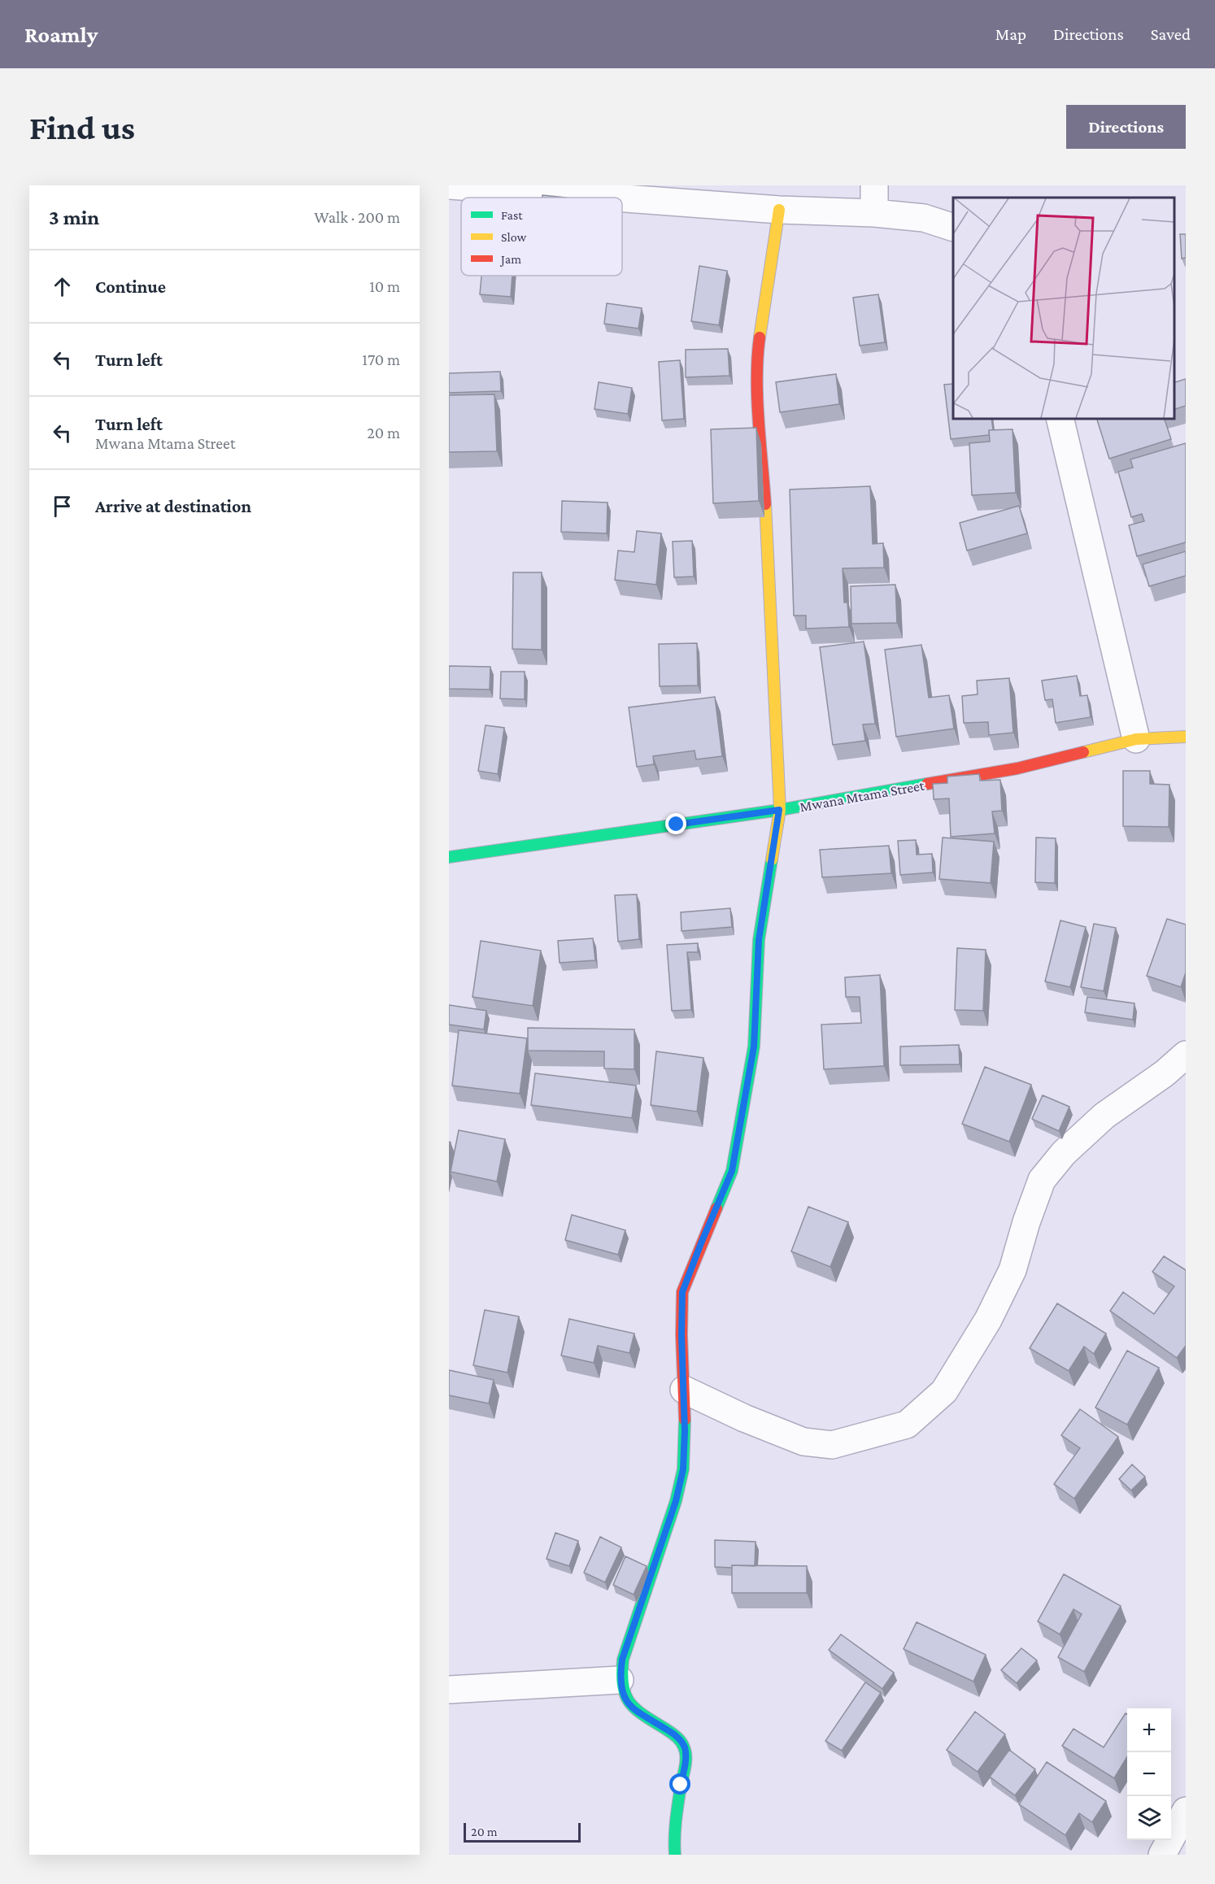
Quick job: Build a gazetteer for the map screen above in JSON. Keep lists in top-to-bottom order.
{
  "streets": {
    "street": ["Mwana Mtama Street"]
  },
  "legend": ["Fast", "Slow", "Jam"],
  "scale_bar": "20 m",
  "page": {
    "header": "Roamly",
    "nav": ["Map", "Directions", "Saved"],
    "buttons": "Directions",
    "title": "Find us",
    "heading": ["3 min", "Walk · 200 m"],
    "list": [
      ["Continue", "10 m"],
      ["Turn left", "170 m"],
      ["Turn left", "Mwana Mtama Street", "20 m"],
      "Arrive at destination"
    ],
    "map_buttons": ["+", "−"],
    "scale": "20 m"
  }
}
